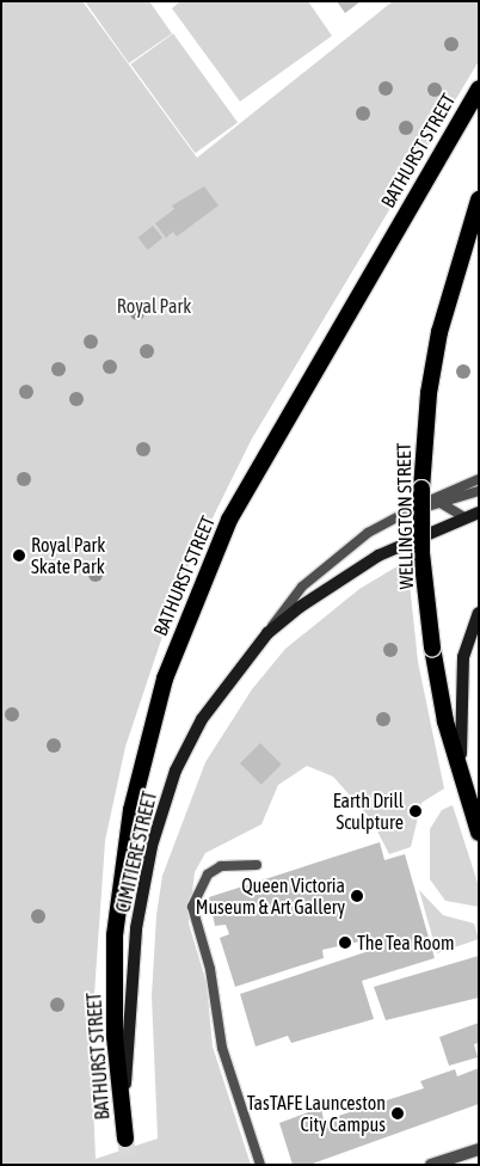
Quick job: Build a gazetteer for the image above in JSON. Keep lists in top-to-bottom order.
{
  "streets": {
    "highway": ["BATHURST STREET", "WELLINGTON STREET"],
    "main road": ["CIMITIERE STREET"]
  },
  "crossings": [
    ["BATHURST STREET", "CIMITIERE STREET"]
  ],
  "parks": ["Royal Park"],
  "places": [
    "Royal Park Skate Park",
    "Earth Drill Sculpture",
    "Queen Victoria Museum & Art Gallery",
    "The Tea Room",
    "TasTAFE Launceston City Campus"
  ]
}
